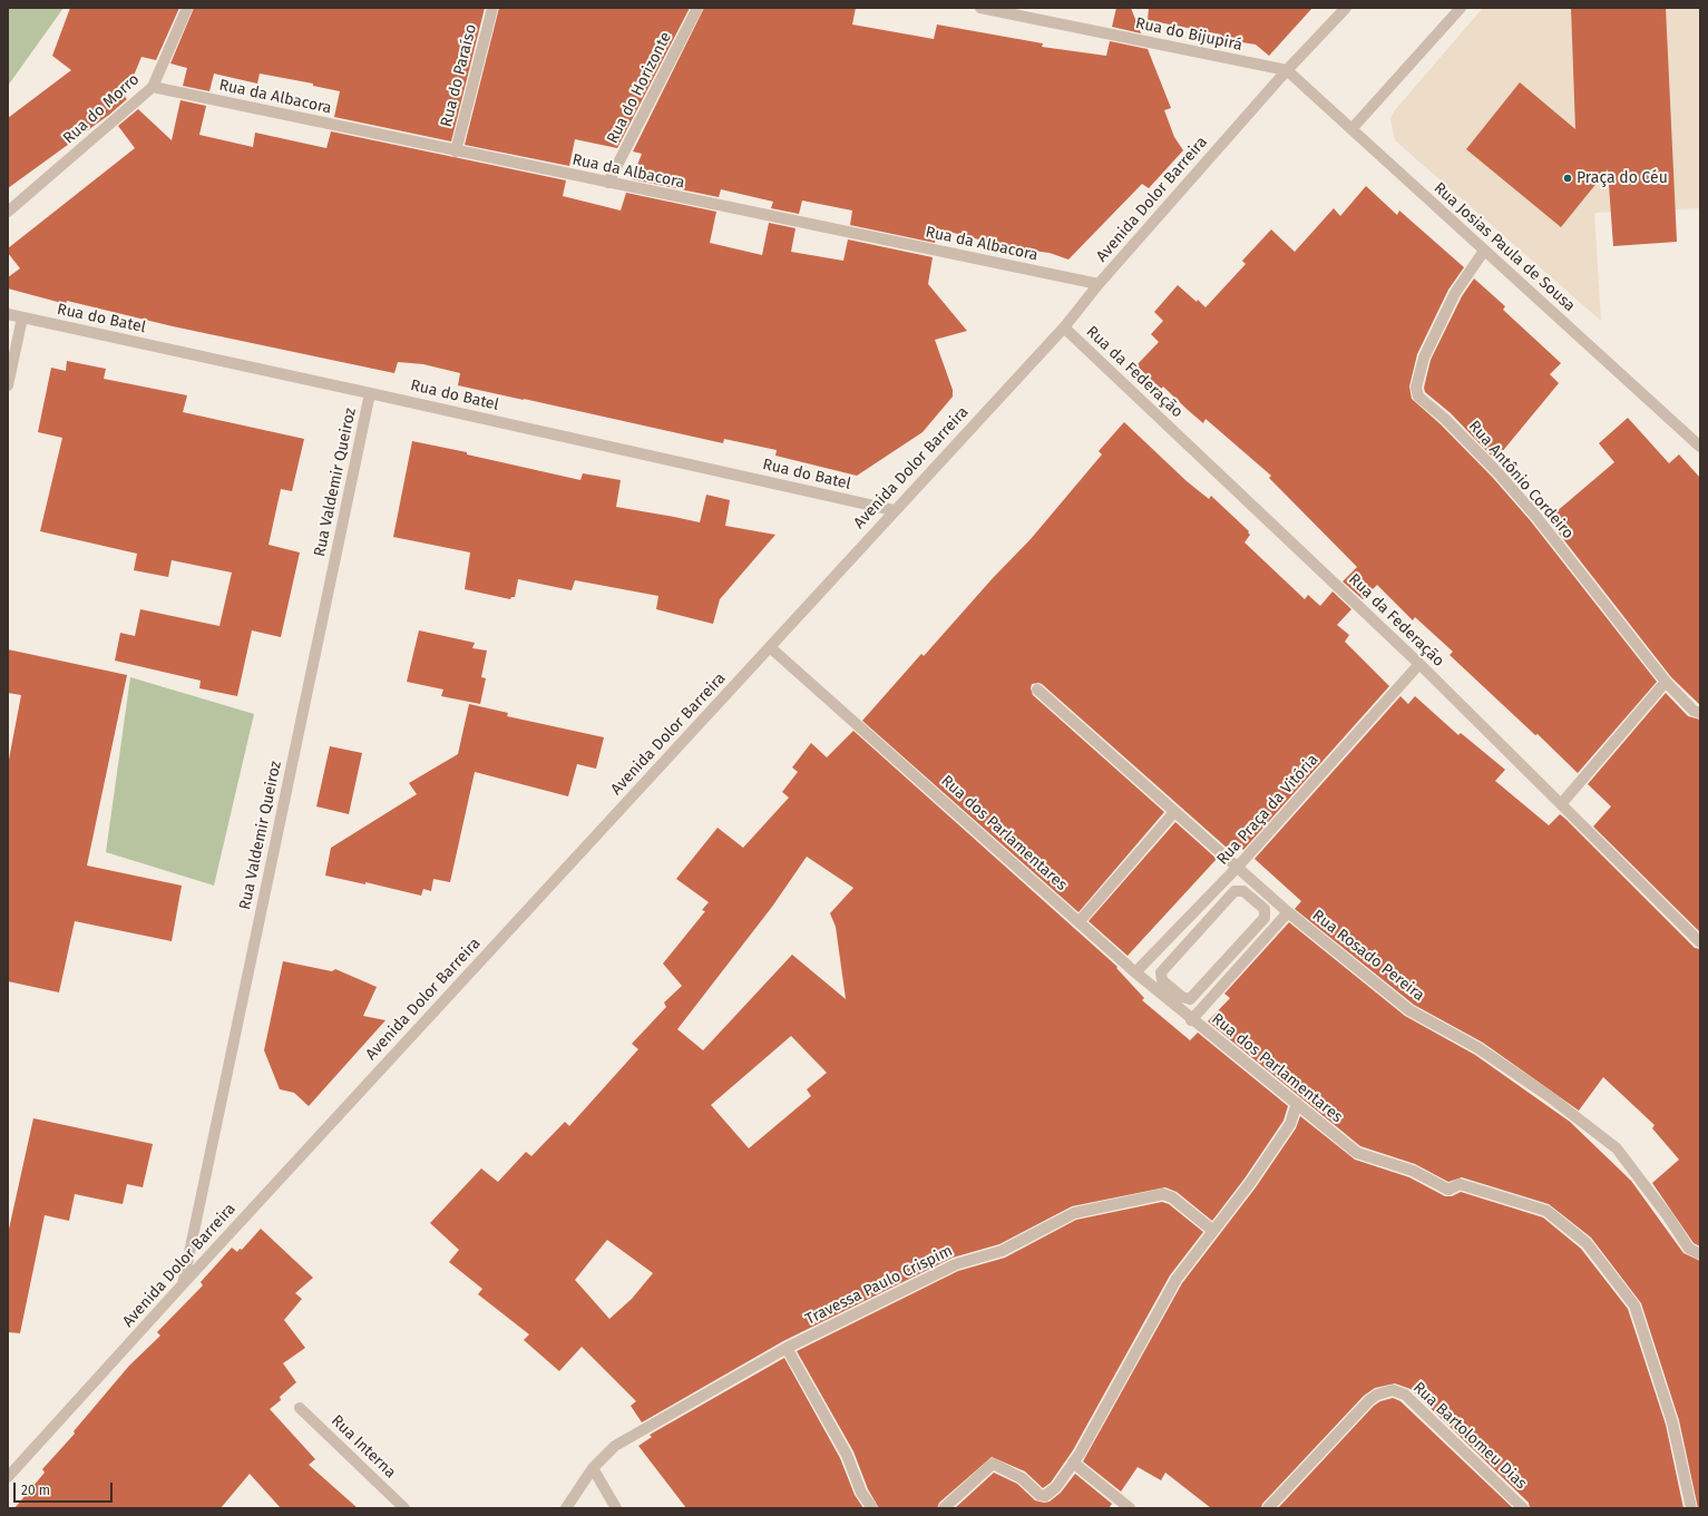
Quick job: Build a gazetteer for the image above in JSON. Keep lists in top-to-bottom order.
{
  "streets": {
    "street": [
      "Rua do Bijupirá",
      "Rua do Paraíso",
      "Rua do Horizonte",
      "Rua da Albacora",
      "Rua do Morro",
      "Avenida Dolor Barreira",
      "Rua Josias Paula de Sousa",
      "Rua do Batel",
      "Rua da Federação",
      "Rua Antônio Cordeiro",
      "Rua Valdemir Queiroz",
      "Rua Praça da Vitória",
      "Rua dos Parlamentares",
      "Rua Rosado Pereira",
      "Travessa Paulo Crispim",
      "Rua Bartolomeu Dias",
      "Rua Interna"
    ]
  },
  "crossings": [
    ["Rua do Bijupirá", "Avenida Dolor Barreira"],
    ["Rua do Bijupirá", "Rua Josias Paula de Sousa"],
    ["Rua do Paraíso", "Rua da Albacora"],
    ["Rua do Horizonte", "Rua da Albacora"],
    ["Rua da Albacora", "Rua do Morro"],
    ["Rua da Albacora", "Avenida Dolor Barreira"],
    ["Avenida Dolor Barreira", "Rua Josias Paula de Sousa"],
    ["Avenida Dolor Barreira", "Rua do Batel"],
    ["Avenida Dolor Barreira", "Rua da Federação"],
    ["Avenida Dolor Barreira", "Rua Valdemir Queiroz"],
    ["Avenida Dolor Barreira", "Rua dos Parlamentares"],
    ["Rua Josias Paula de Sousa", "Rua Antônio Cordeiro"],
    ["Rua do Batel", "Rua Valdemir Queiroz"],
    ["Rua da Federação", "Rua Praça da Vitória"],
    ["Rua Praça da Vitória", "Rua dos Parlamentares"],
    ["Rua Praça da Vitória", "Rua Rosado Pereira"]
  ],
  "places": ["Praça do Céu"],
  "scale_bar": "20 m"
}
